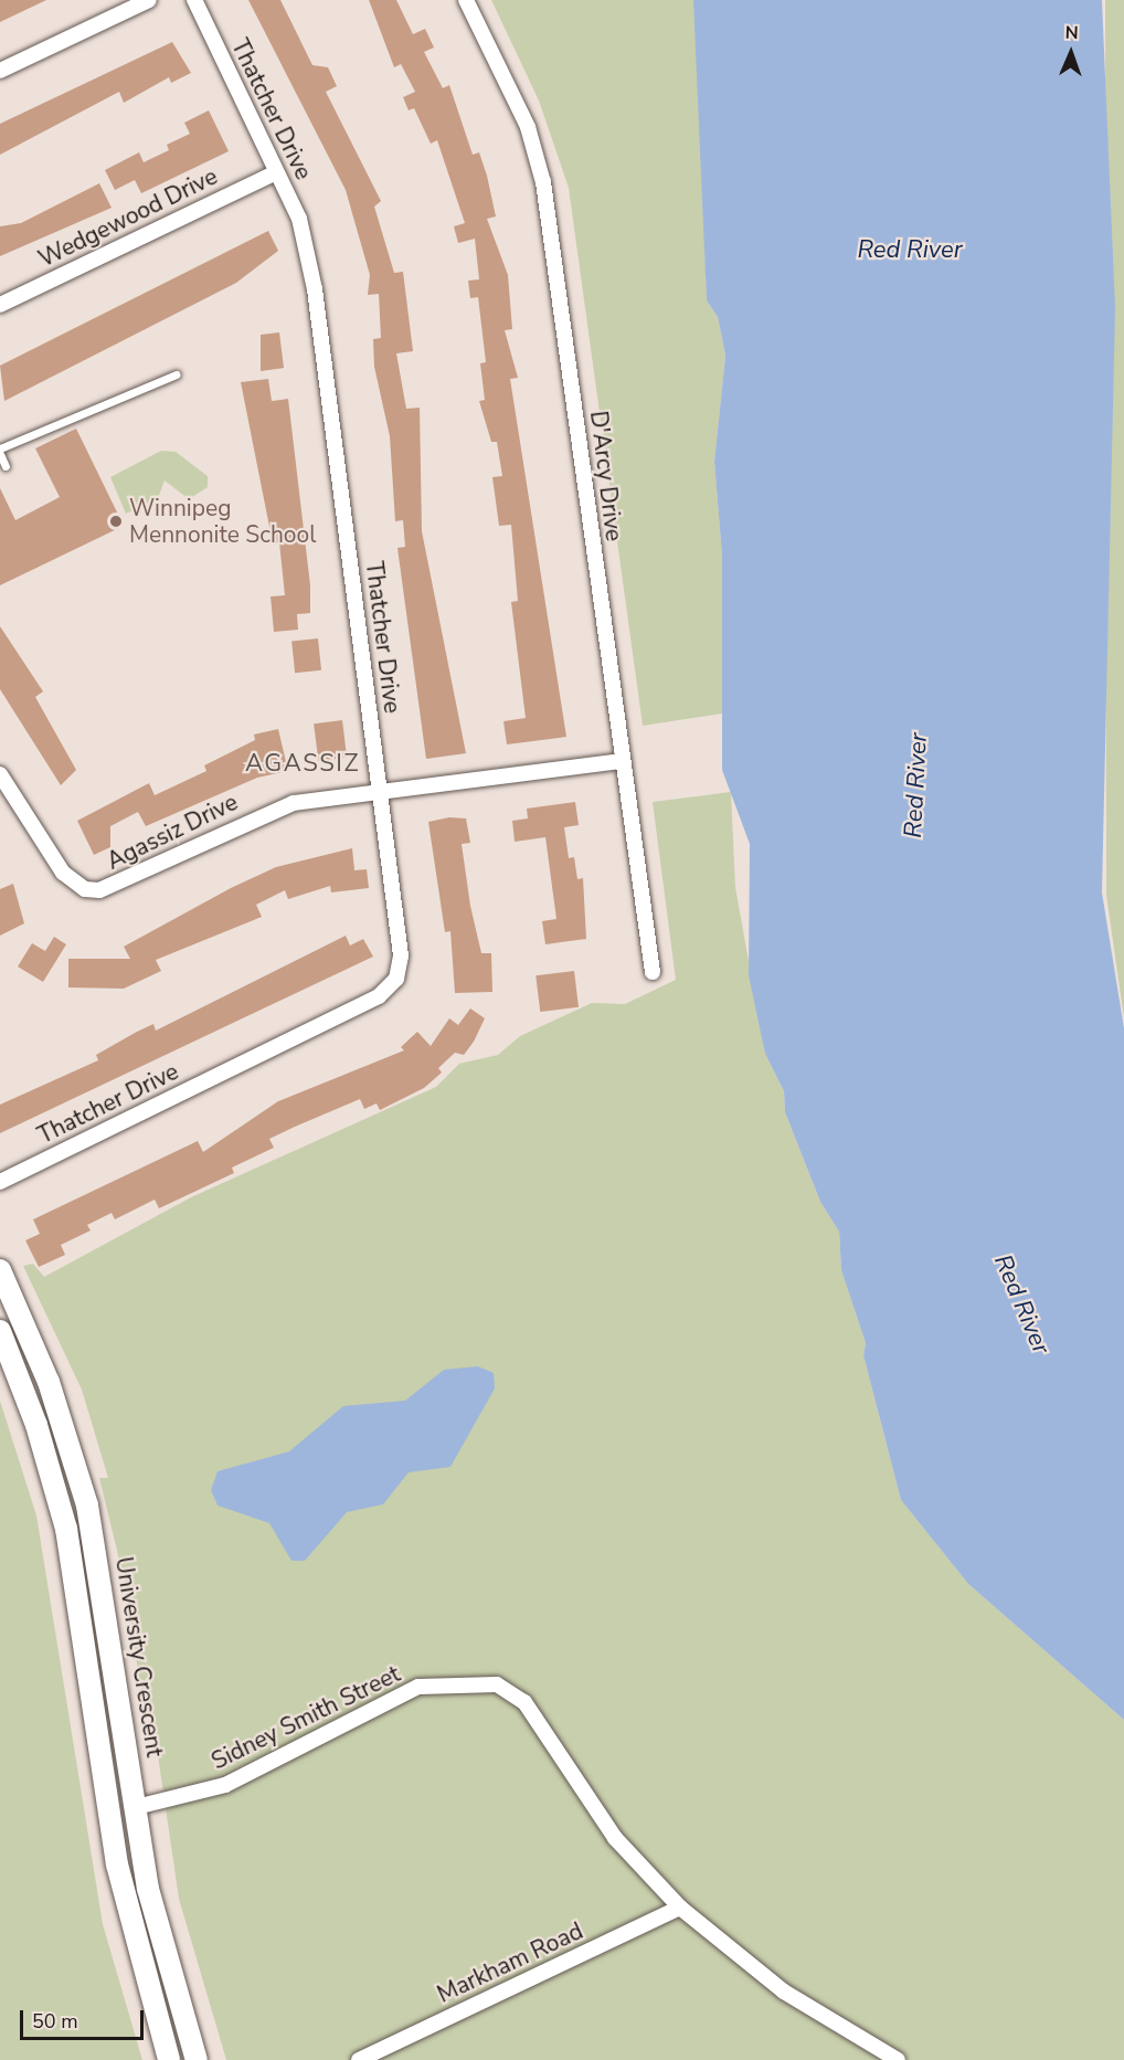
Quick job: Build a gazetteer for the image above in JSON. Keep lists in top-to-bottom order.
{
  "streets": {
    "main road": ["University Crescent"],
    "street": [
      "Thatcher Drive",
      "Wedgewood Drive",
      "D'Arcy Drive",
      "Agassiz Drive",
      "Sidney Smith Street",
      "Markham Road"
    ]
  },
  "crossings": [
    ["Thatcher Drive", "Wedgewood Drive"],
    ["Thatcher Drive", "Agassiz Drive"],
    ["D'Arcy Drive", "Agassiz Drive"],
    ["University Crescent", "Sidney Smith Street"],
    ["Sidney Smith Street", "Markham Road"]
  ],
  "districts": ["AGASSIZ"],
  "water": ["Red River"],
  "places": ["Winnipeg Mennonite School"],
  "scale_bar": "50 m",
  "north": "top"
}
